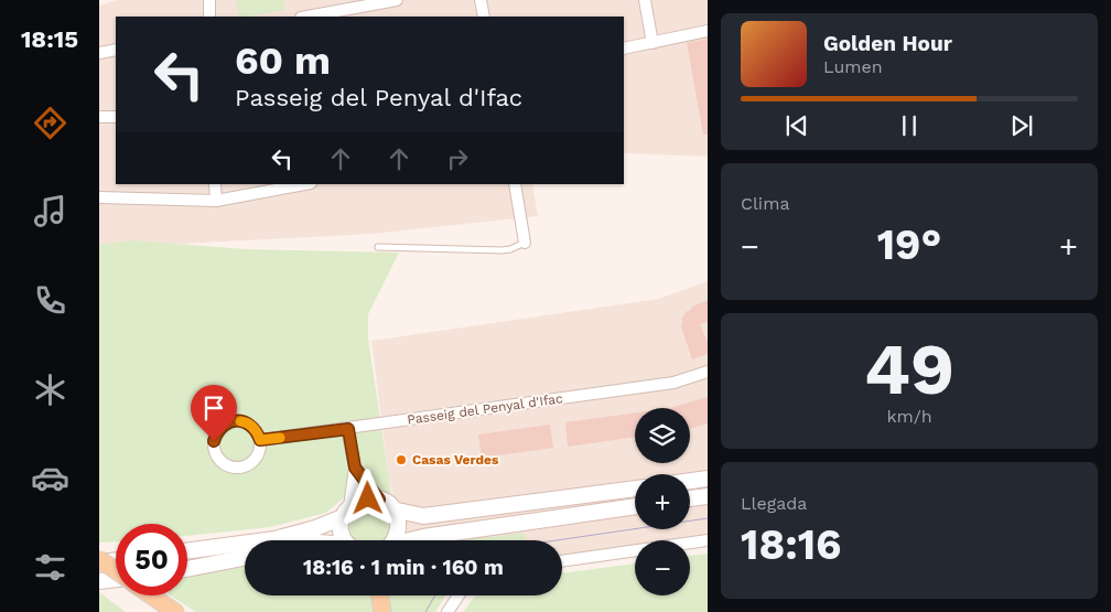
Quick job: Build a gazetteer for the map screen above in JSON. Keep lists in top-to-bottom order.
{
  "streets": {
    "street": ["Passeig del Penyal d'Ifac"]
  },
  "places": ["Casas Verdes"],
  "page": {
    "tabs": "18:15",
    "turn": ["60 m", "Passeig del Penyal d'Ifac"],
    "song": ["Golden Hour", "Lumen"],
    "tile": [
      "Clima",
      ["49", "km/h"],
      ["Llegada", "18:16"]
    ],
    "heat": ["−", "19°", "+"],
    "map_buttons": ["+", "−"],
    "limit": "50",
    "trip": "18:16 · 1 min · 160 m"
  }
}
